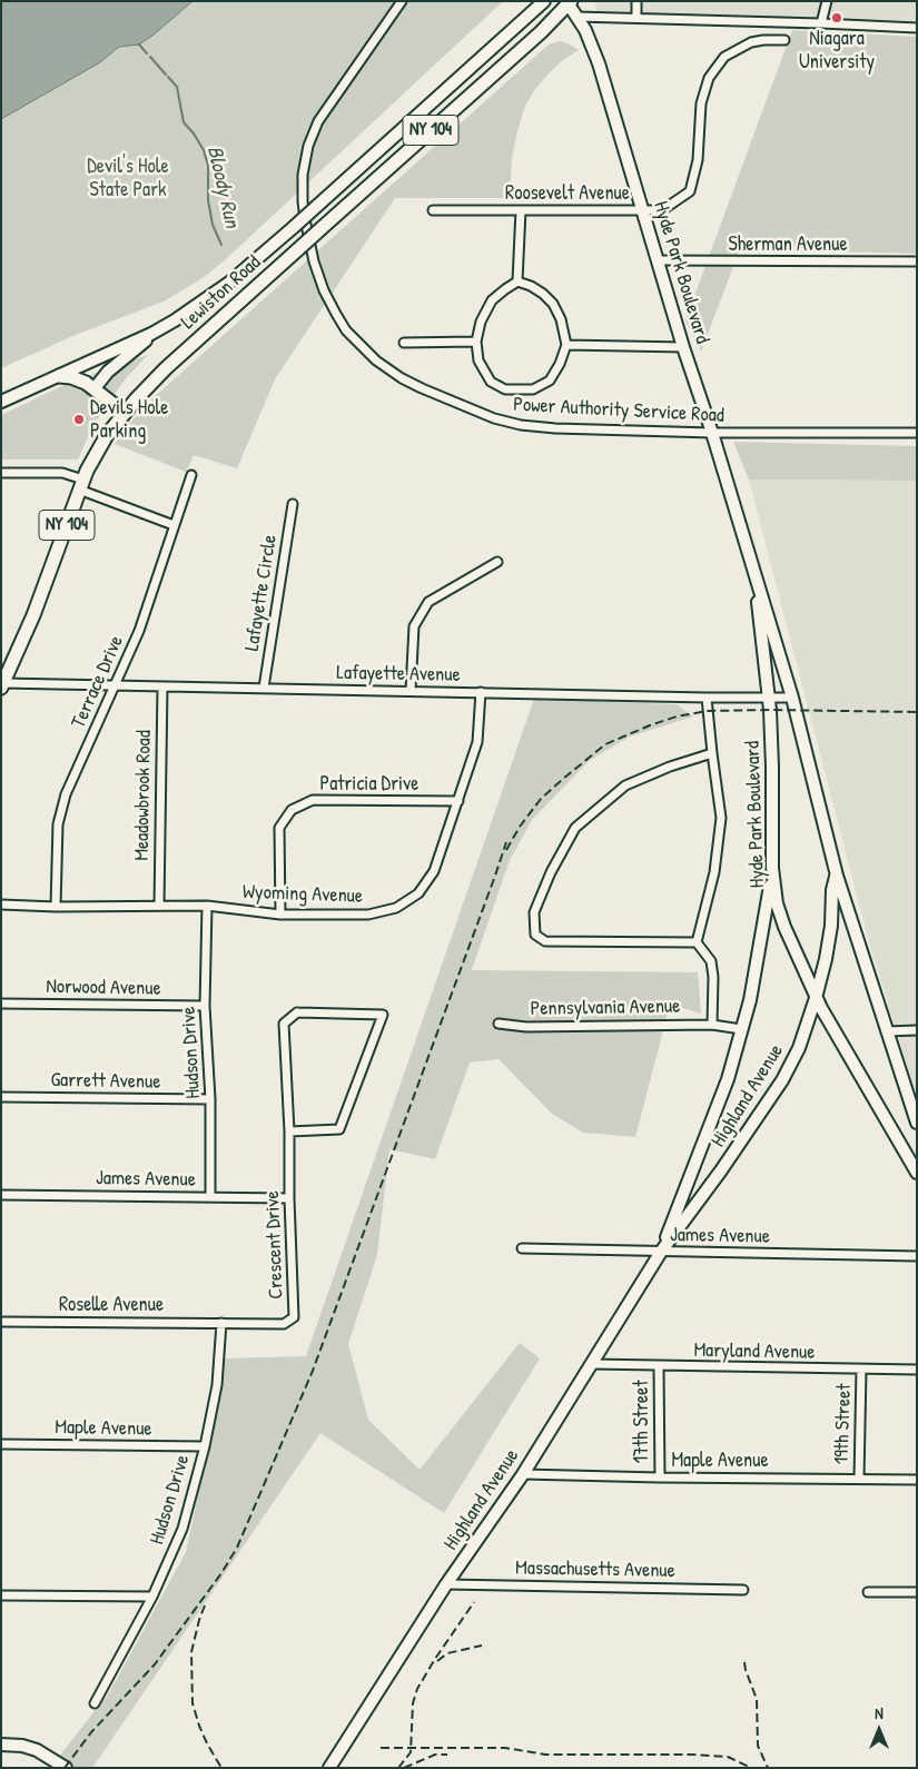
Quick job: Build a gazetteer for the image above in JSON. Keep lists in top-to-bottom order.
{
  "streets": {
    "main road": [
      "NY 104",
      "Hyde Park Boulevard",
      "Lewiston Road",
      "Highland Avenue"
    ],
    "street": [
      "Roosevelt Avenue",
      "Sherman Avenue",
      "Power Authority Service Road",
      "Lafayette Circle",
      "Lafayette Avenue",
      "Terrace Drive",
      "Patricia Drive",
      "Meadowbrook Road",
      "Wyoming Avenue",
      "Norwood Avenue",
      "Pennsylvania Avenue",
      "Hudson Drive",
      "Garrett Avenue",
      "James Avenue",
      "Crescent Drive",
      "Roselle Avenue",
      "Maryland Avenue",
      "17th Street",
      "19th Street",
      "Maple Avenue",
      "Massachusetts Avenue"
    ]
  },
  "crossings": [
    ["Roosevelt Avenue", "Hyde Park Boulevard"],
    ["Sherman Avenue", "Hyde Park Boulevard"],
    ["Hyde Park Boulevard", "Lewiston Road"],
    ["Hyde Park Boulevard", "Power Authority Service Road"],
    ["Hyde Park Boulevard", "Lafayette Avenue"],
    ["Hyde Park Boulevard", "Highland Avenue"],
    ["Lewiston Road", "Lafayette Avenue"],
    ["Lafayette Circle", "Lafayette Avenue"],
    ["Lafayette Avenue", "Terrace Drive"],
    ["Lafayette Avenue", "Meadowbrook Road"],
    ["Lafayette Avenue", "Wyoming Avenue"],
    ["Terrace Drive", "Wyoming Avenue"],
    ["Patricia Drive", "Wyoming Avenue"],
    ["Meadowbrook Road", "Wyoming Avenue"],
    ["Wyoming Avenue", "Hudson Drive"],
    ["Norwood Avenue", "Hudson Drive"],
    ["Pennsylvania Avenue", "Highland Avenue"],
    ["Hudson Drive", "Garrett Avenue"],
    ["Hudson Drive", "James Avenue"],
    ["Hudson Drive", "Crescent Drive"],
    ["Hudson Drive", "Roselle Avenue"],
    ["Hudson Drive", "Maple Avenue"],
    ["Highland Avenue", "James Avenue"],
    ["Highland Avenue", "Maryland Avenue"],
    ["Highland Avenue", "Maple Avenue"],
    ["Highland Avenue", "Massachusetts Avenue"],
    ["James Avenue", "Crescent Drive"],
    ["Crescent Drive", "Roselle Avenue"],
    ["Maryland Avenue", "17th Street"],
    ["Maryland Avenue", "19th Street"],
    ["17th Street", "Maple Avenue"],
    ["19th Street", "Maple Avenue"]
  ],
  "water": ["Bloody Run"],
  "parks": ["Devil's Hole State Park"],
  "places": ["Niagara University", "Devils Hole Parking"],
  "north": "top"
}
